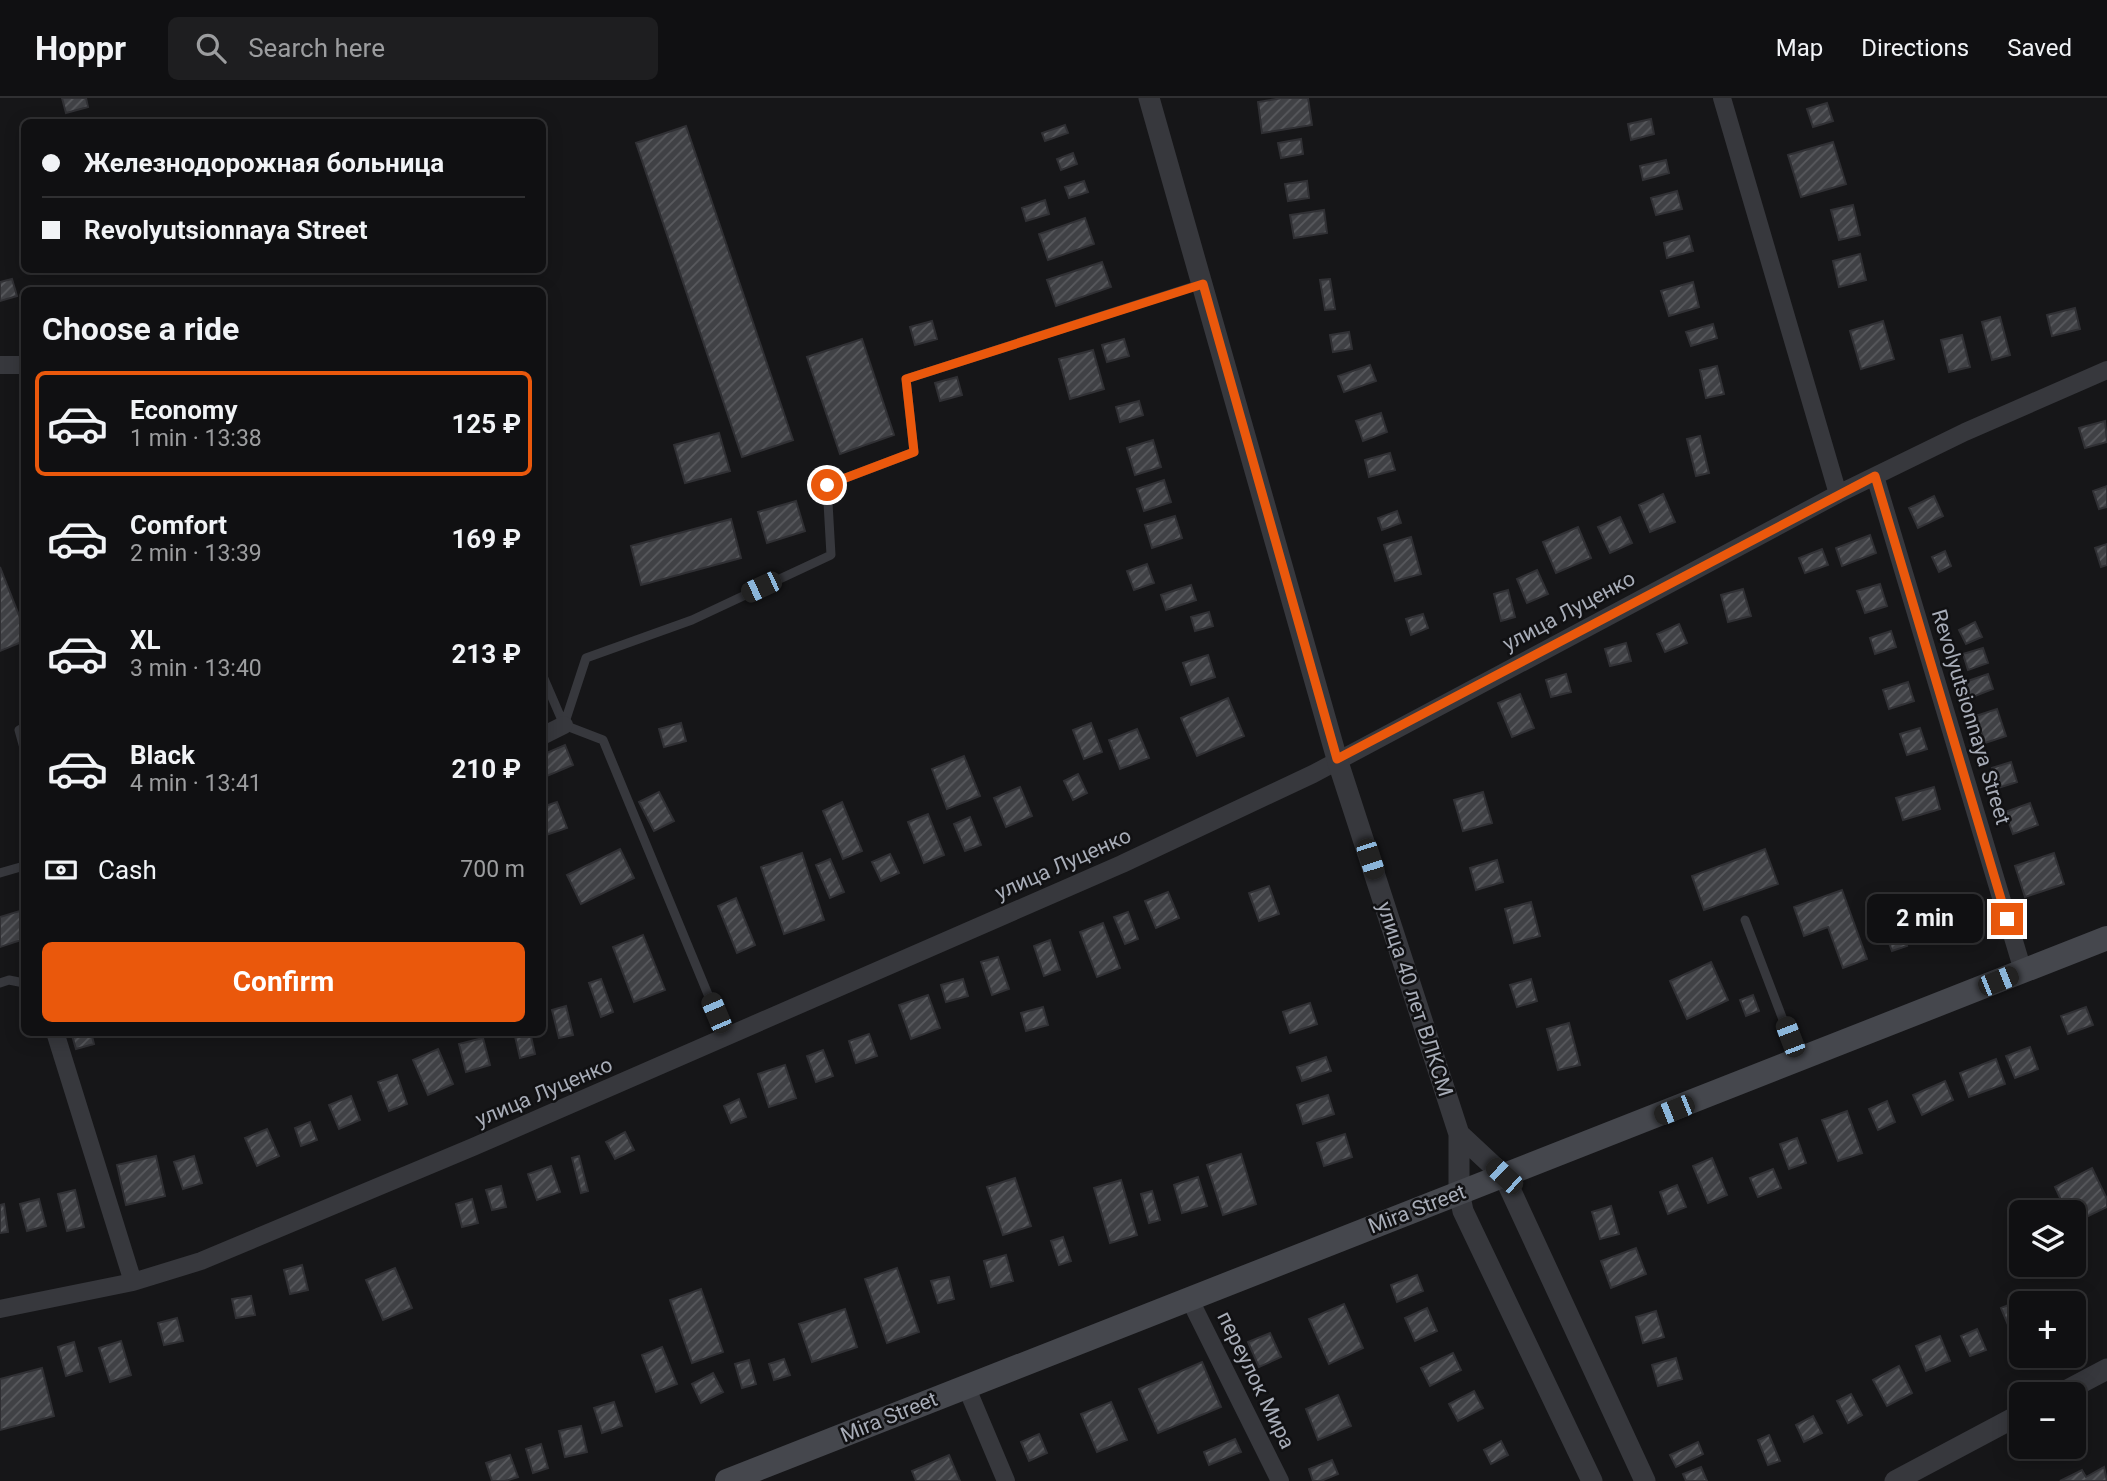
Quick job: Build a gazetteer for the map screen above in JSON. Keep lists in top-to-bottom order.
{
  "streets": {
    "main road": ["Mira Street"],
    "street": [
      "улица Луценко",
      "Revolyutsionnaya Street",
      "улица 40 лет ВЛКСМ",
      "переулок Мира"
    ]
  },
  "crossings": [
    ["улица Луценко", "Revolyutsionnaya Street"],
    ["улица Луценко", "улица 40 лет ВЛКСМ"],
    ["Revolyutsionnaya Street", "Mira Street"],
    ["улица 40 лет ВЛКСМ", "Mira Street"],
    ["Mira Street", "переулок Мира"]
  ],
  "page": {
    "header": "Hoppr",
    "search": "Search here",
    "nav": ["Map", "Directions", "Saved"],
    "banner": ["Железнодорожная больница", "Revolyutsionnaya Street"],
    "heading": "Choose a ride",
    "list": [
      {
        "name": "Economy",
        "note": "1 min · 13:38",
        "value": "125 ₽"
      },
      {
        "name": "Comfort",
        "note": "2 min · 13:39",
        "value": "169 ₽"
      },
      {
        "name": "XL",
        "note": "3 min · 13:40",
        "value": "213 ₽"
      },
      {
        "name": "Black",
        "note": "4 min · 13:41",
        "value": "210 ₽"
      }
    ],
    "pay": ["Cash", "700 m"],
    "bubble": "2 min",
    "buttons": "Confirm",
    "map_buttons": ["+", "−"]
  }
}
